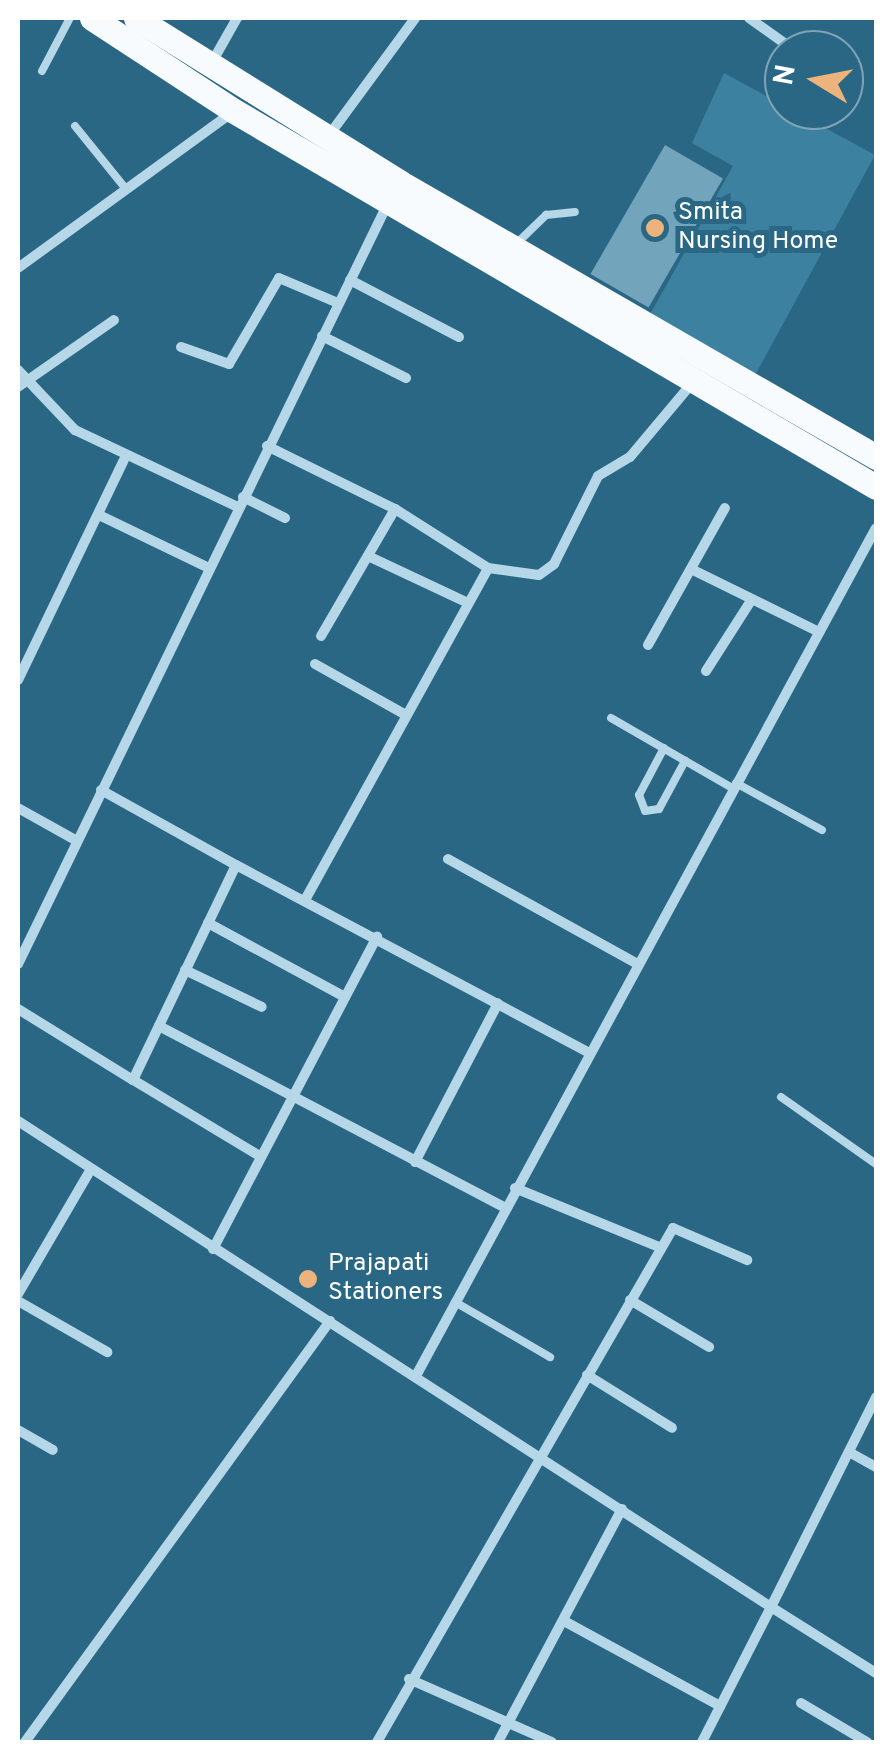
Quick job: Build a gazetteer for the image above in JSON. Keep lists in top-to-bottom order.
{
  "places": ["Smita Nursing Home", "Prajapati Stationers"],
  "north": "left"
}
